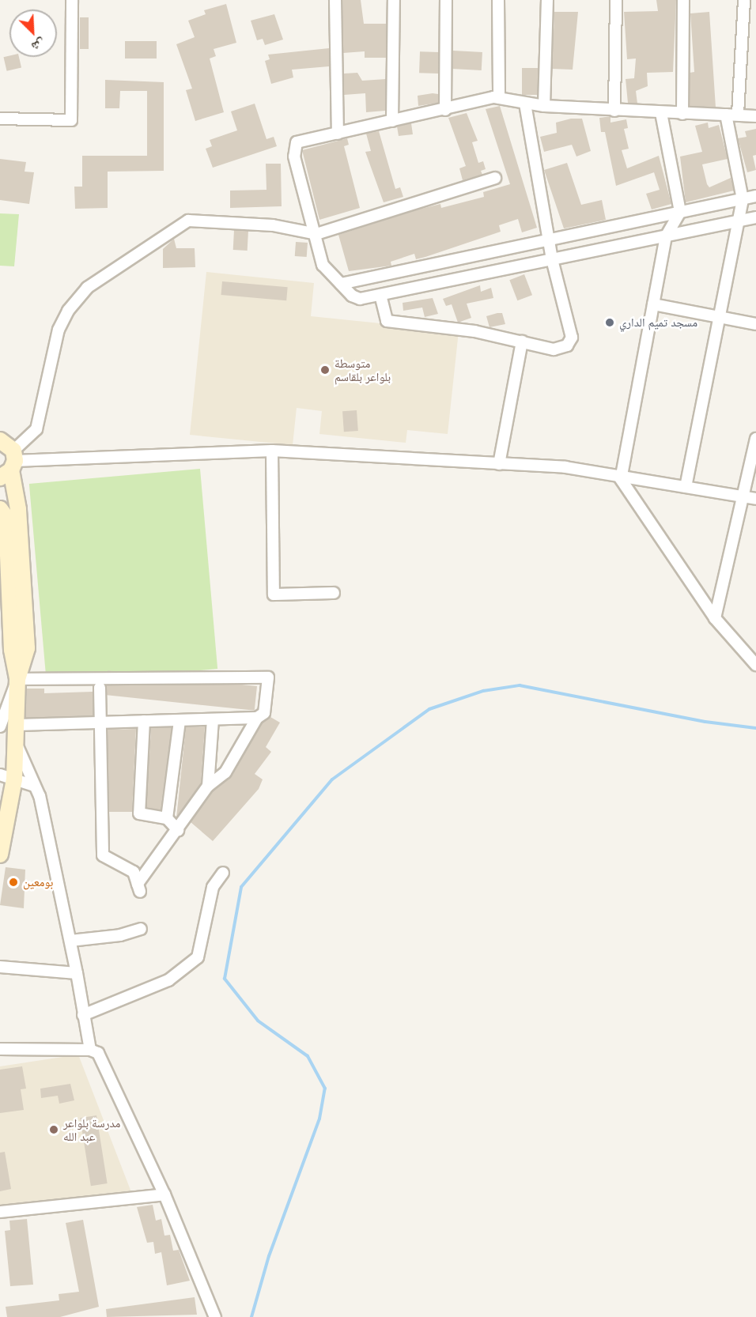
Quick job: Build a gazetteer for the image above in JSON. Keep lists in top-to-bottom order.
{
  "places": [
    "مسجد تميم الداري",
    "متوسطة بلواعر بلقاسم",
    "بومعين",
    "مدرسة بلواعر عبد الله"
  ],
  "north": "bottom right"
}
